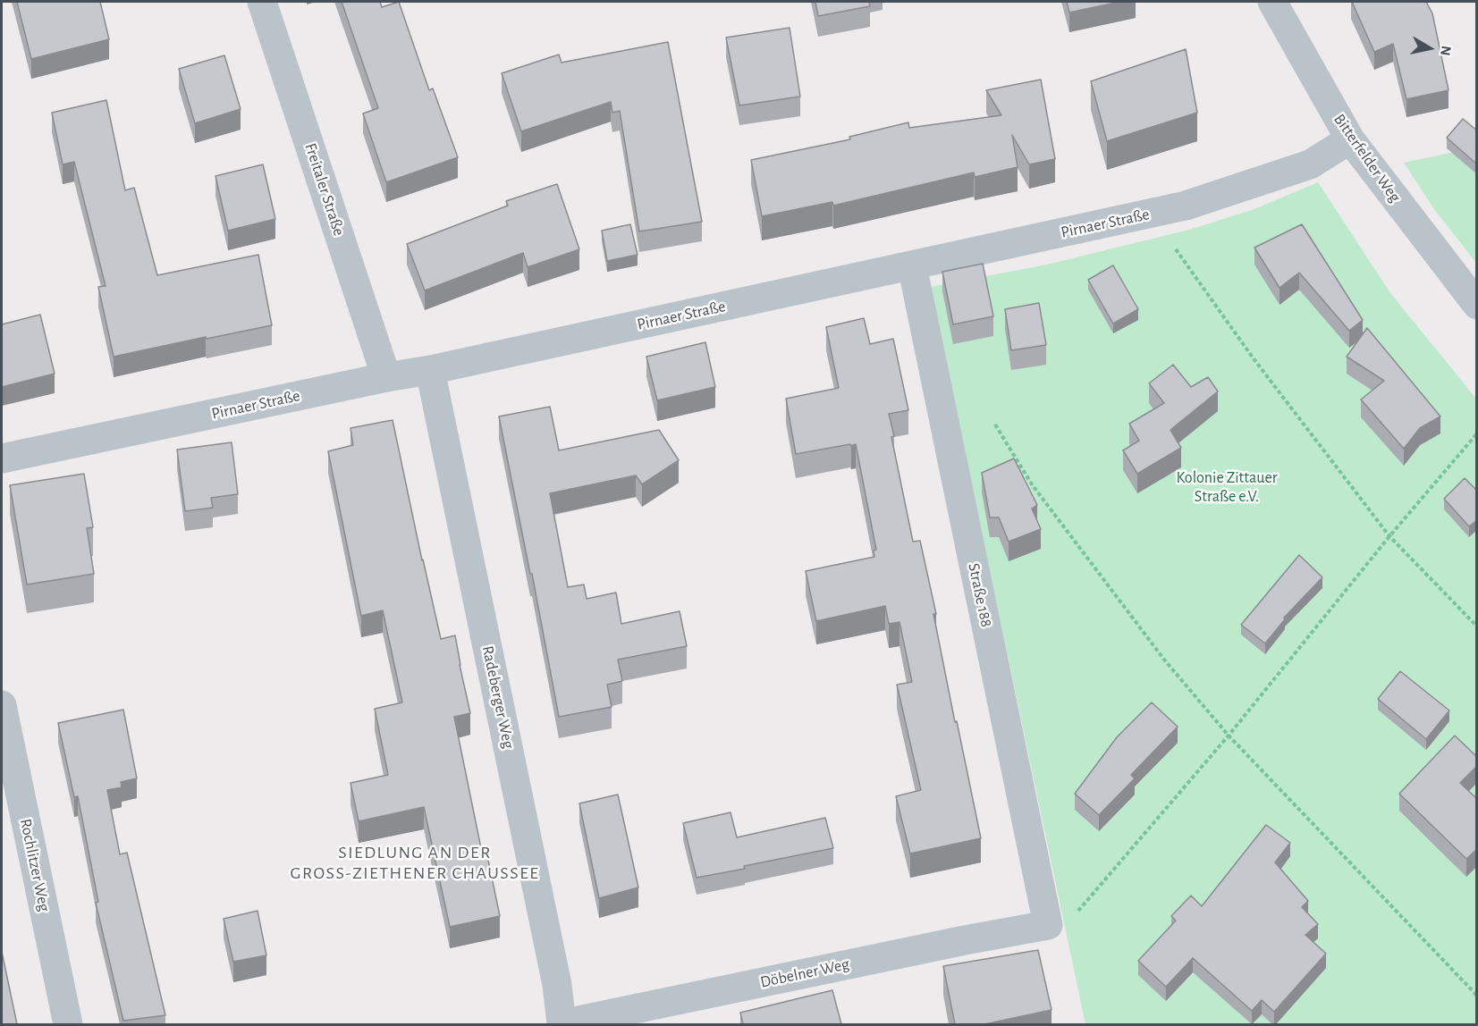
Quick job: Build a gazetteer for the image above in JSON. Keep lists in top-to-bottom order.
{
  "streets": {
    "street": [
      "Bitterfelder Weg",
      "Freitaler Straße",
      "Pirnaer Straße",
      "Straße 188",
      "Radeberger Weg",
      "Rochlitzer Weg",
      "Döbelner Weg"
    ]
  },
  "crossings": [
    ["Bitterfelder Weg", "Pirnaer Straße"],
    ["Freitaler Straße", "Pirnaer Straße"],
    ["Pirnaer Straße", "Straße 188"],
    ["Pirnaer Straße", "Radeberger Weg"],
    ["Straße 188", "Döbelner Weg"],
    ["Radeberger Weg", "Döbelner Weg"]
  ],
  "districts": ["SIEDLUNG AN DER GROSS-ZIETHENER CHAUSSEE"],
  "parks": ["Kolonie Zittauer Straße e.V."],
  "north": "right"
}
